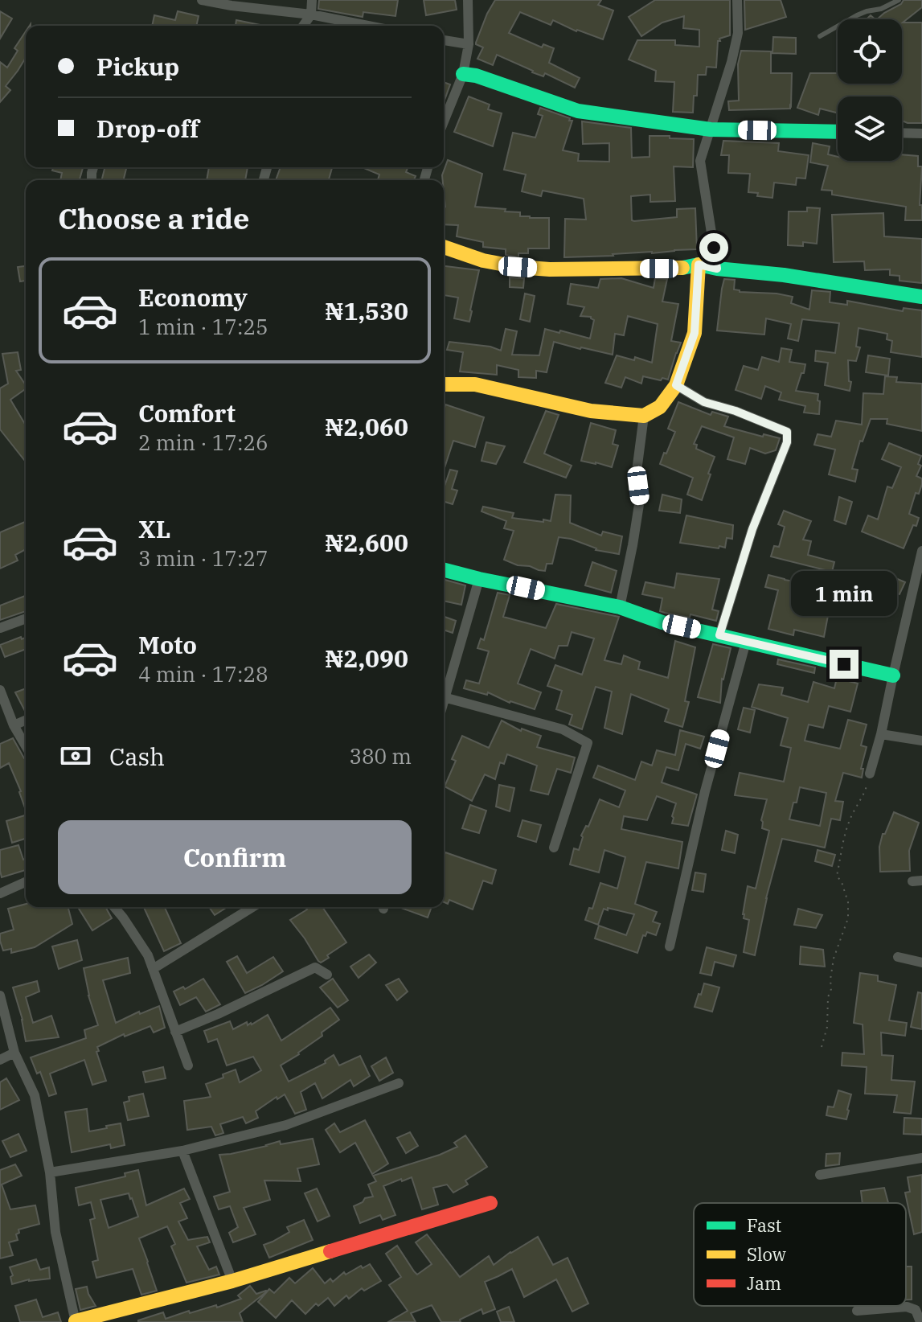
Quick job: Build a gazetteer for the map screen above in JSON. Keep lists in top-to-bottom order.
{
  "legend": ["Fast", "Slow", "Jam"],
  "page": {
    "banner": ["Pickup", "Drop-off"],
    "heading": "Choose a ride",
    "list": [
      {
        "name": "Economy",
        "note": "1 min · 17:25",
        "value": "₦1,530"
      },
      {
        "name": "Comfort",
        "note": "2 min · 17:26",
        "value": "₦2,060"
      },
      {
        "name": "XL",
        "note": "3 min · 17:27",
        "value": "₦2,600"
      },
      {
        "name": "Moto",
        "note": "4 min · 17:28",
        "value": "₦2,090"
      }
    ],
    "bubble": "1 min",
    "pay": ["Cash", "380 m"],
    "buttons": "Confirm"
  }
}
